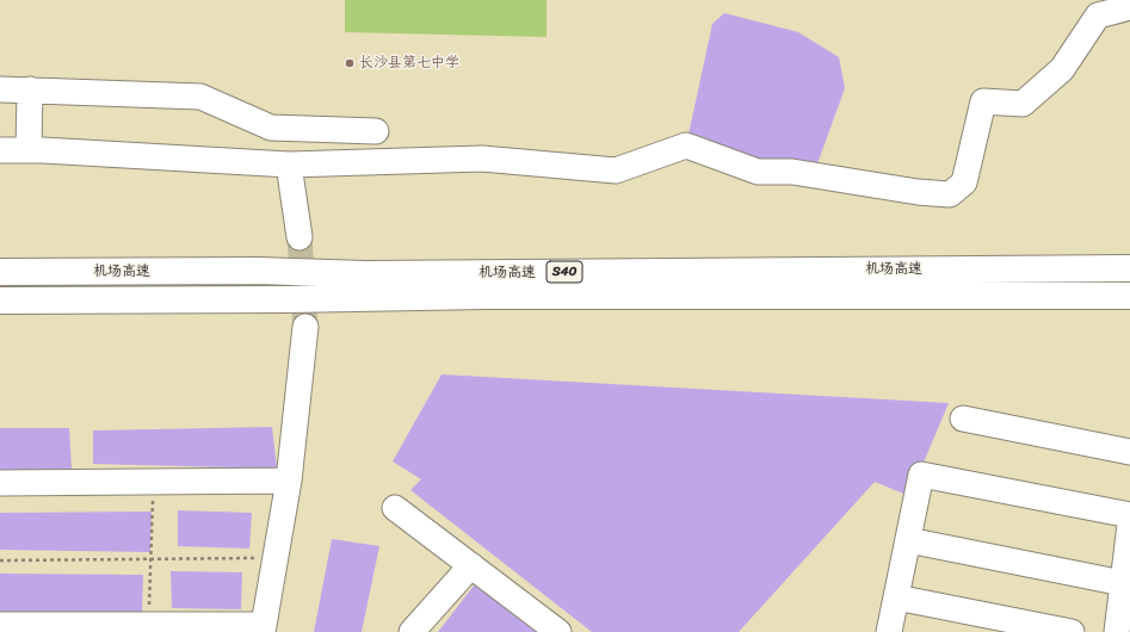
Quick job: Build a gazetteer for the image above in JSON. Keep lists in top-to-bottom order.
{
  "streets": {
    "highway": ["机场高速", "S40"]
  },
  "places": ["长沙县第七中学"]
}
